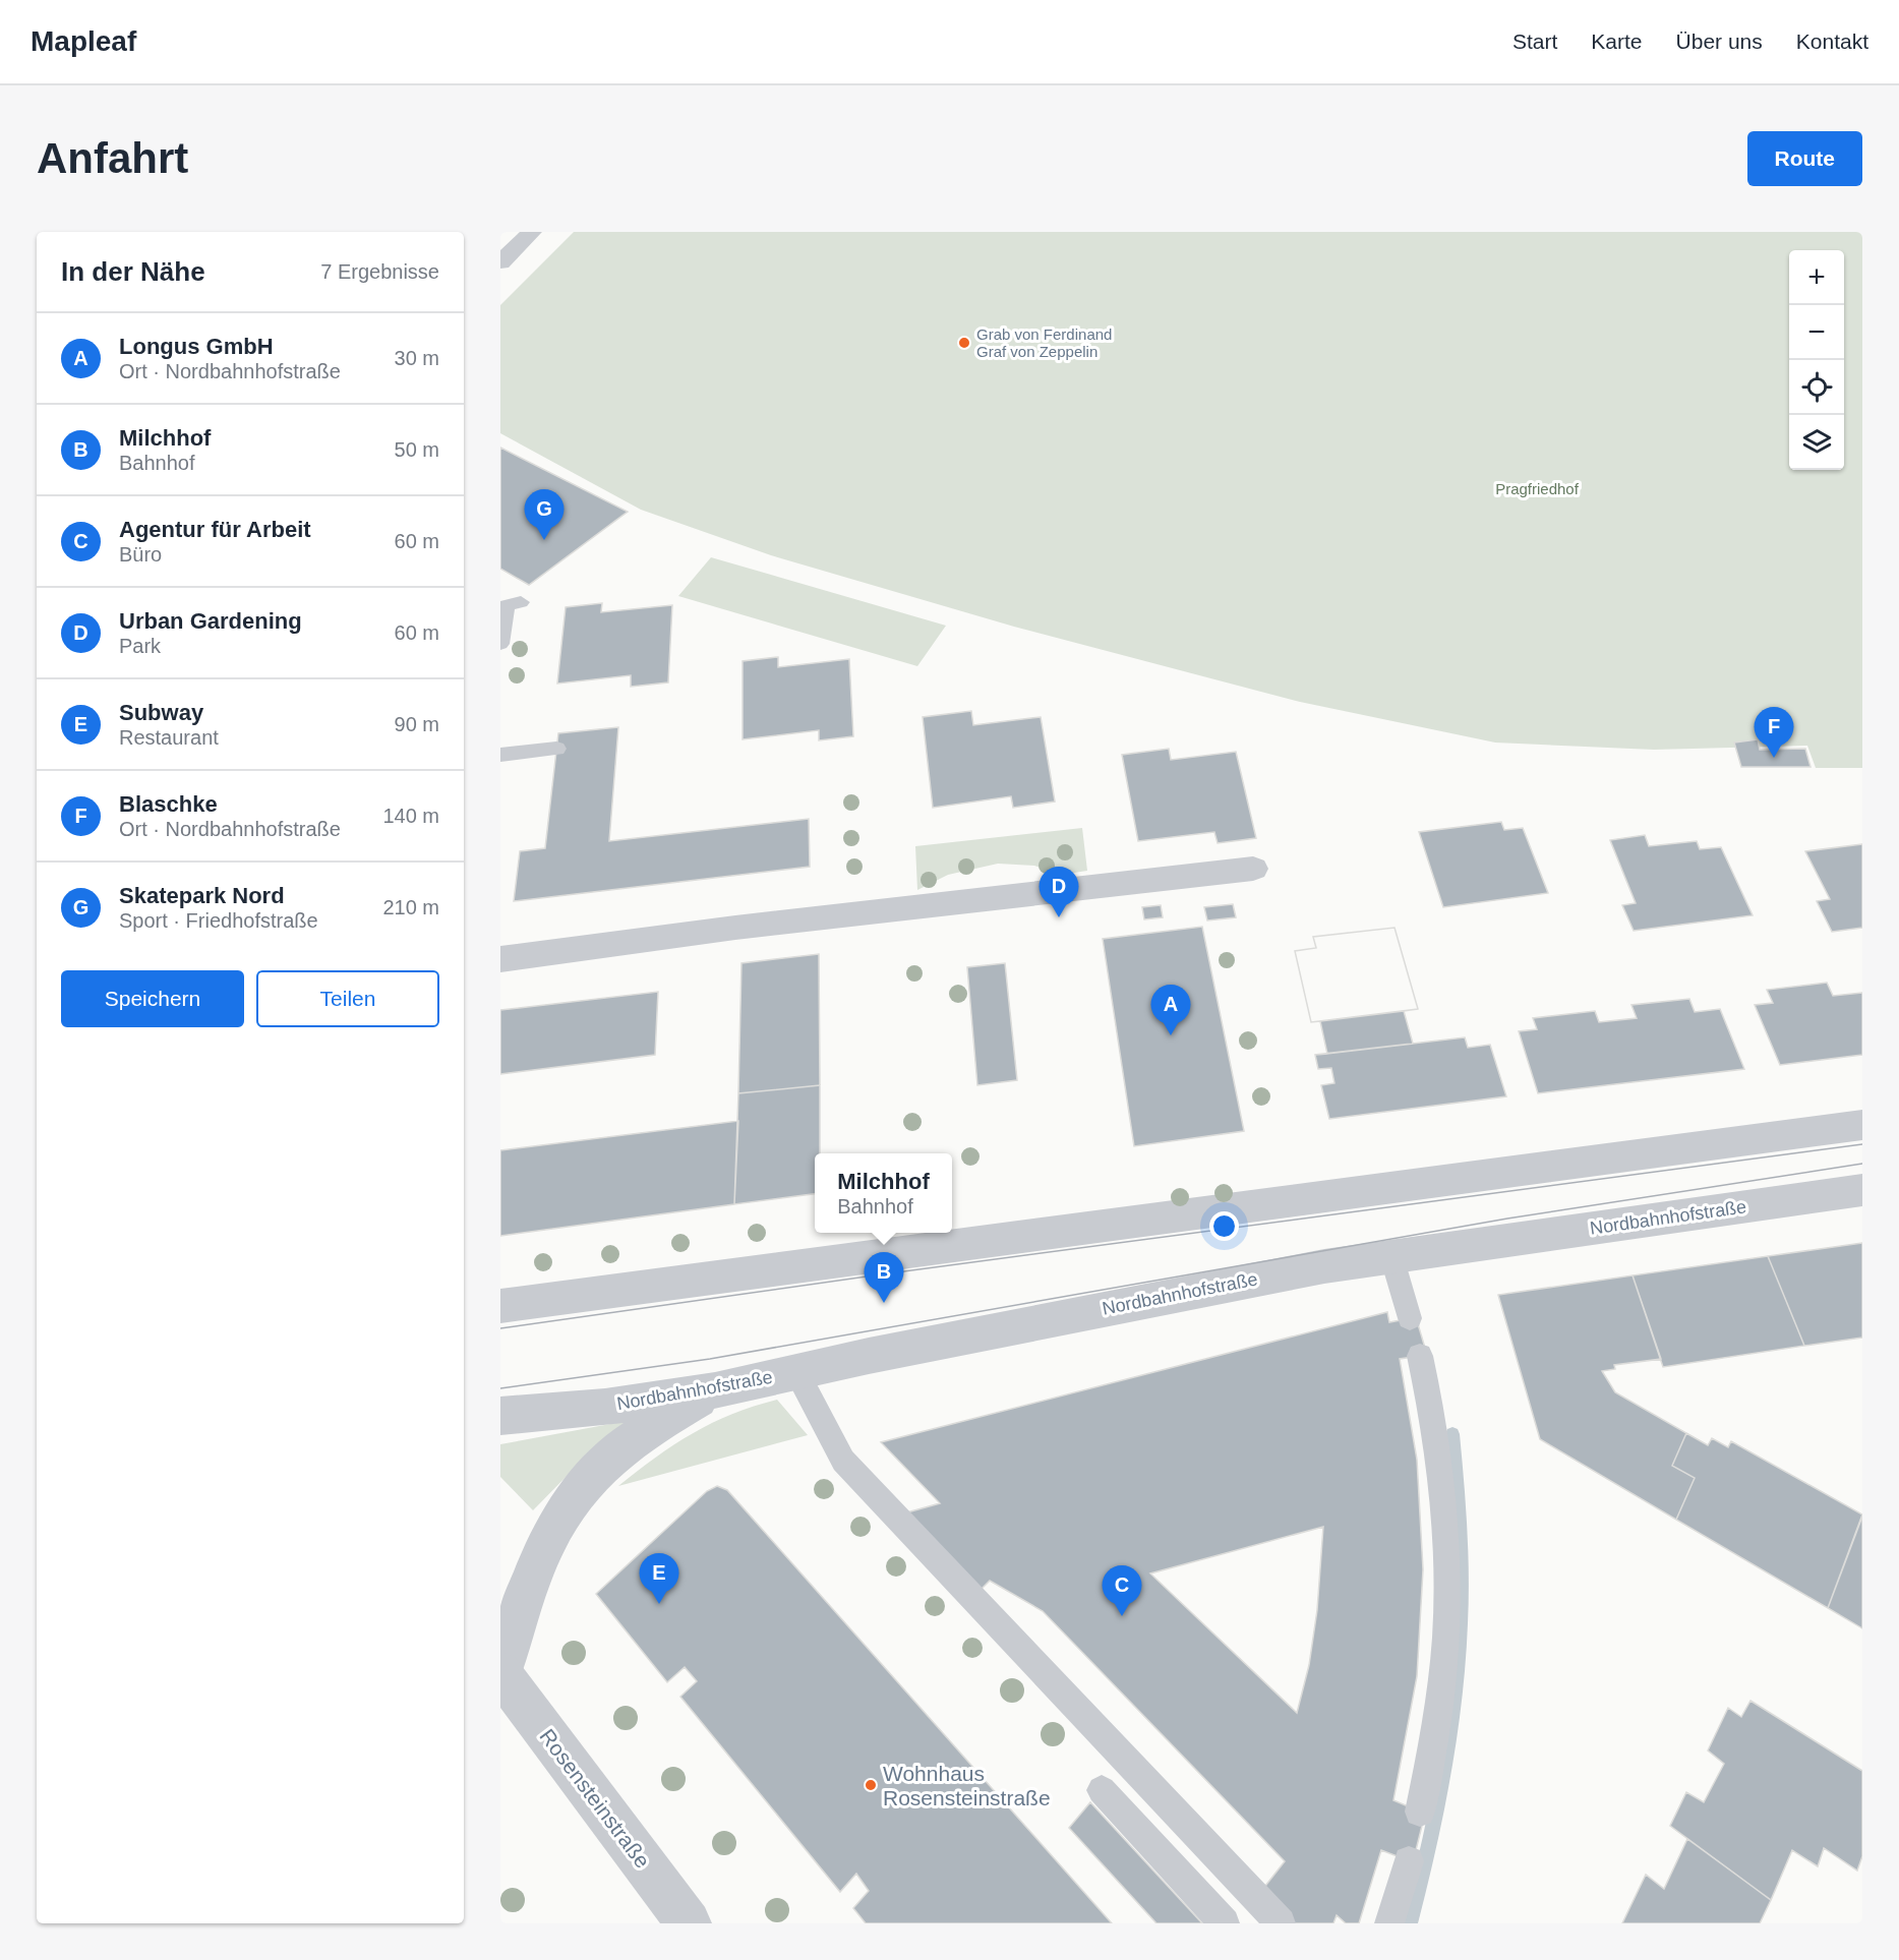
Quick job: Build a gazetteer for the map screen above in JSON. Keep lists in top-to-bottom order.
{
  "streets": {
    "street": ["Nordbahnhofstraße", "Rosensteinstraße"]
  },
  "parks": ["Pragfriedhof"],
  "places": ["Grab von Ferdinand Graf von Zeppelin", "Wohnhaus Rosensteinstraße"],
  "page": {
    "header": "Mapleaf",
    "nav": [
      "Start",
      "Karte",
      "Über uns",
      "Kontakt"
    ],
    "buttons": [
      "Route",
      ["Speichern", "Teilen"]
    ],
    "title": "Anfahrt",
    "heading": ["In der Nähe", "7 Ergebnisse"],
    "map_buttons": ["+", "−"],
    "list": [
      {
        "mark": "A",
        "name": "Longus GmbH",
        "note": "Ort · Nordbahnhofstraße",
        "value": "30 m"
      },
      {
        "mark": "B",
        "name": "Milchhof",
        "note": "Bahnhof",
        "value": "50 m"
      },
      {
        "mark": "C",
        "name": "Agentur für Arbeit",
        "note": "Büro",
        "value": "60 m"
      },
      {
        "mark": "D",
        "name": "Urban Gardening",
        "note": "Park",
        "value": "60 m"
      },
      {
        "mark": "E",
        "name": "Subway",
        "note": "Restaurant",
        "value": "90 m"
      },
      {
        "mark": "F",
        "name": "Blaschke",
        "note": "Ort · Nordbahnhofstraße",
        "value": "140 m"
      },
      {
        "mark": "G",
        "name": "Skatepark Nord",
        "note": "Sport · Friedhofstraße",
        "value": "210 m"
      }
    ],
    "pins": [
      "G",
      "F",
      "D",
      "A",
      "B",
      "E",
      "C"
    ],
    "popup": ["Milchhof", "Bahnhof"]
  }
}
